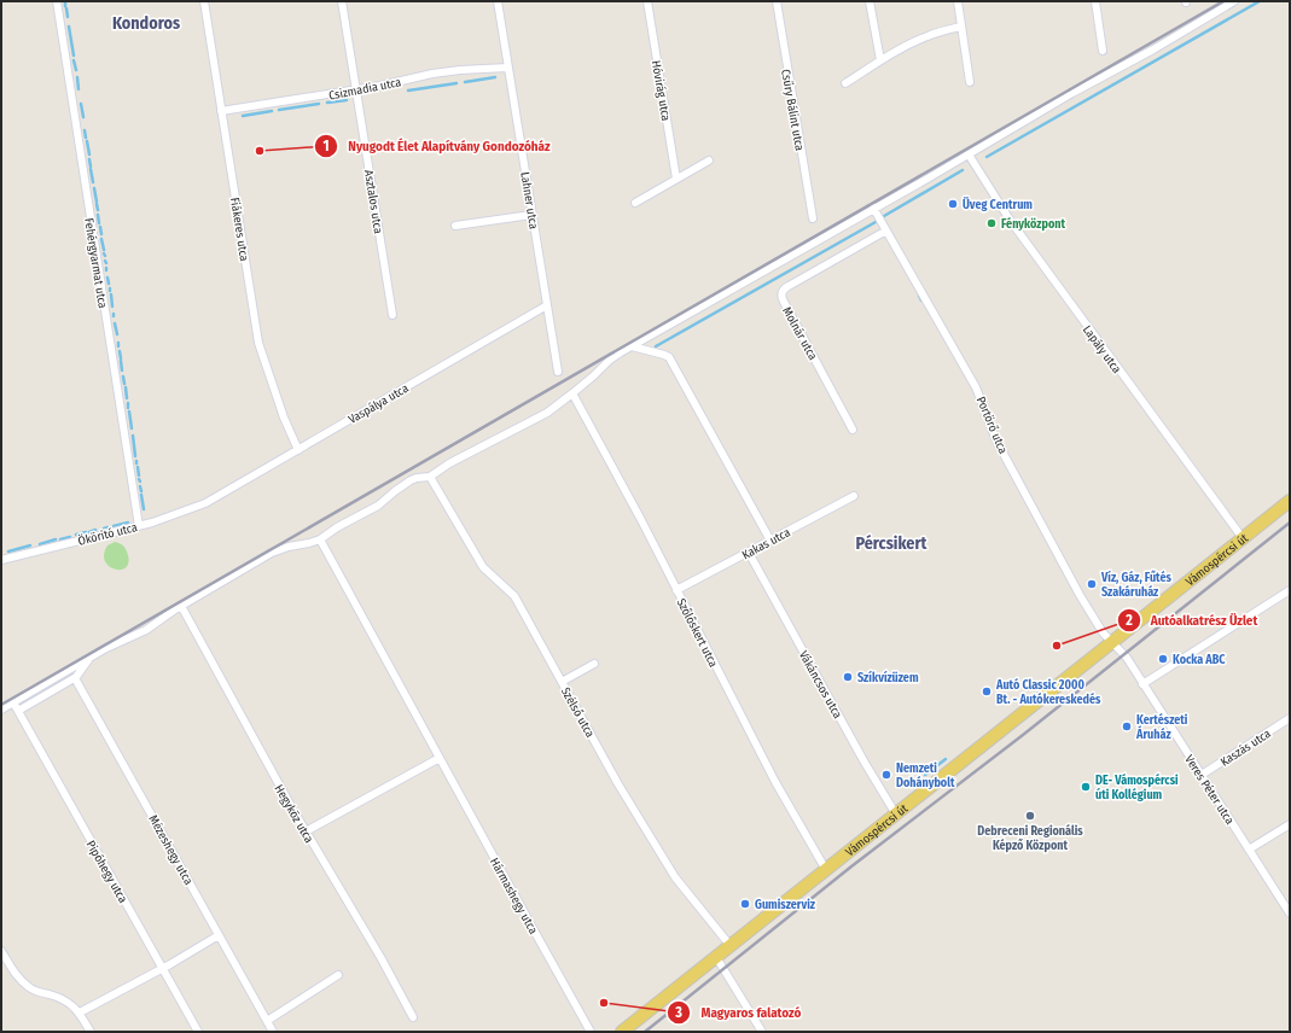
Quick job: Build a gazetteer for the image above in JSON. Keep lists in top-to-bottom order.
{
  "streets": {
    "main road": ["Vámospércsi út"],
    "street": [
      "Csizmadia utca",
      "Hóvirág utca",
      "Csűry Bálint utca",
      "Lahner utca",
      "Asztalos utca",
      "Fiákeres utca",
      "Fehérgyarmat utca",
      "Molnár utca",
      "Lapály utca",
      "Vaspálya utca",
      "Portörő utca",
      "Ököritó utca",
      "Kakas utca",
      "Szőlőskert utca",
      "Vákáncsos utca",
      "Szélső utca",
      "Kaszás utca",
      "Veres Péter utca",
      "Hegyköz utca",
      "Mézeshegy utca",
      "Pipóhegy utca",
      "Hármashegy utca"
    ]
  },
  "crossings": [
    ["Csizmadia utca", "Lahner utca"],
    ["Csizmadia utca", "Asztalos utca"],
    ["Csizmadia utca", "Fiákeres utca"],
    ["Lahner utca", "Vaspálya utca"],
    ["Fiákeres utca", "Vaspálya utca"],
    ["Fehérgyarmat utca", "Ököritó utca"],
    ["Molnár utca", "Portörő utca"],
    ["Lapály utca", "Vámospércsi út"],
    ["Vaspálya utca", "Ököritó utca"],
    ["Portörő utca", "Vámospércsi út"],
    ["Portörő utca", "Veres Péter utca"],
    ["Kakas utca", "Szőlőskert utca"],
    ["Kakas utca", "Vákáncsos utca"],
    ["Vámospércsi út", "Szőlőskert utca"],
    ["Vámospércsi út", "Vákáncsos utca"],
    ["Vámospércsi út", "Szélső utca"],
    ["Vámospércsi út", "Veres Péter utca"],
    ["Kaszás utca", "Veres Péter utca"]
  ],
  "districts": ["Kondoros", "Pércsikert"],
  "places": [
    "Nyugodt Élet Alapítvány Gondozóház",
    "Üveg Centrum",
    "Fényközpont",
    "Víz, Gáz, Fűtés Szakáruház",
    "Autóalkatrész Üzlet",
    "Kocka ABC",
    "Szíkvízüzem",
    "Autó Classic 2000 Bt. - Autókereskedés",
    "Kertészeti Áruház",
    "Nemzeti Dohánybolt",
    "DE- Vámospércsi úti Kollégium",
    "Debreceni Regionális Képző Központ",
    "Gumiszerviz",
    "Magyaros falatozó"
  ]
}
